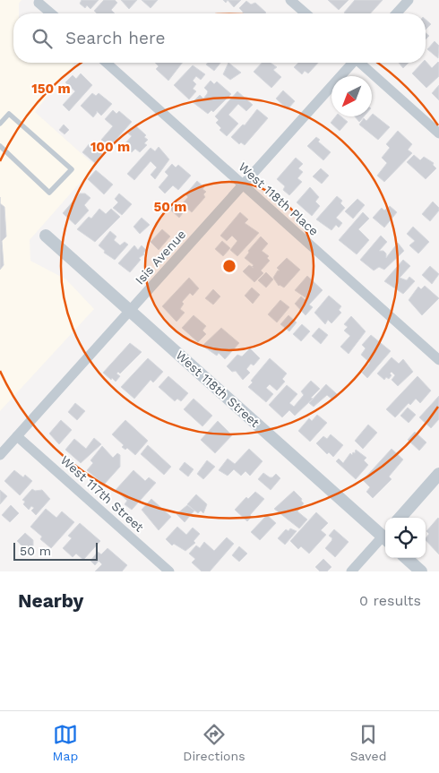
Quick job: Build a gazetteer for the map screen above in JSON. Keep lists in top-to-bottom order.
{
  "streets": {
    "street": [
      "West 118th Place",
      "Isis Avenue",
      "West 118th Street",
      "West 117th Street"
    ]
  },
  "crossings": [
    ["West 118th Place", "Isis Avenue"],
    ["Isis Avenue", "West 118th Street"],
    ["Isis Avenue", "West 117th Street"]
  ],
  "scale_bar": "50 m",
  "north": "bottom left",
  "page": {
    "search": "Search here",
    "scale": "50 m",
    "heading": ["Nearby", "0 results"],
    "nav": ["Map", "Directions", "Saved"]
  },
  "rings": ["150 m", "100 m", "50 m"]
}
